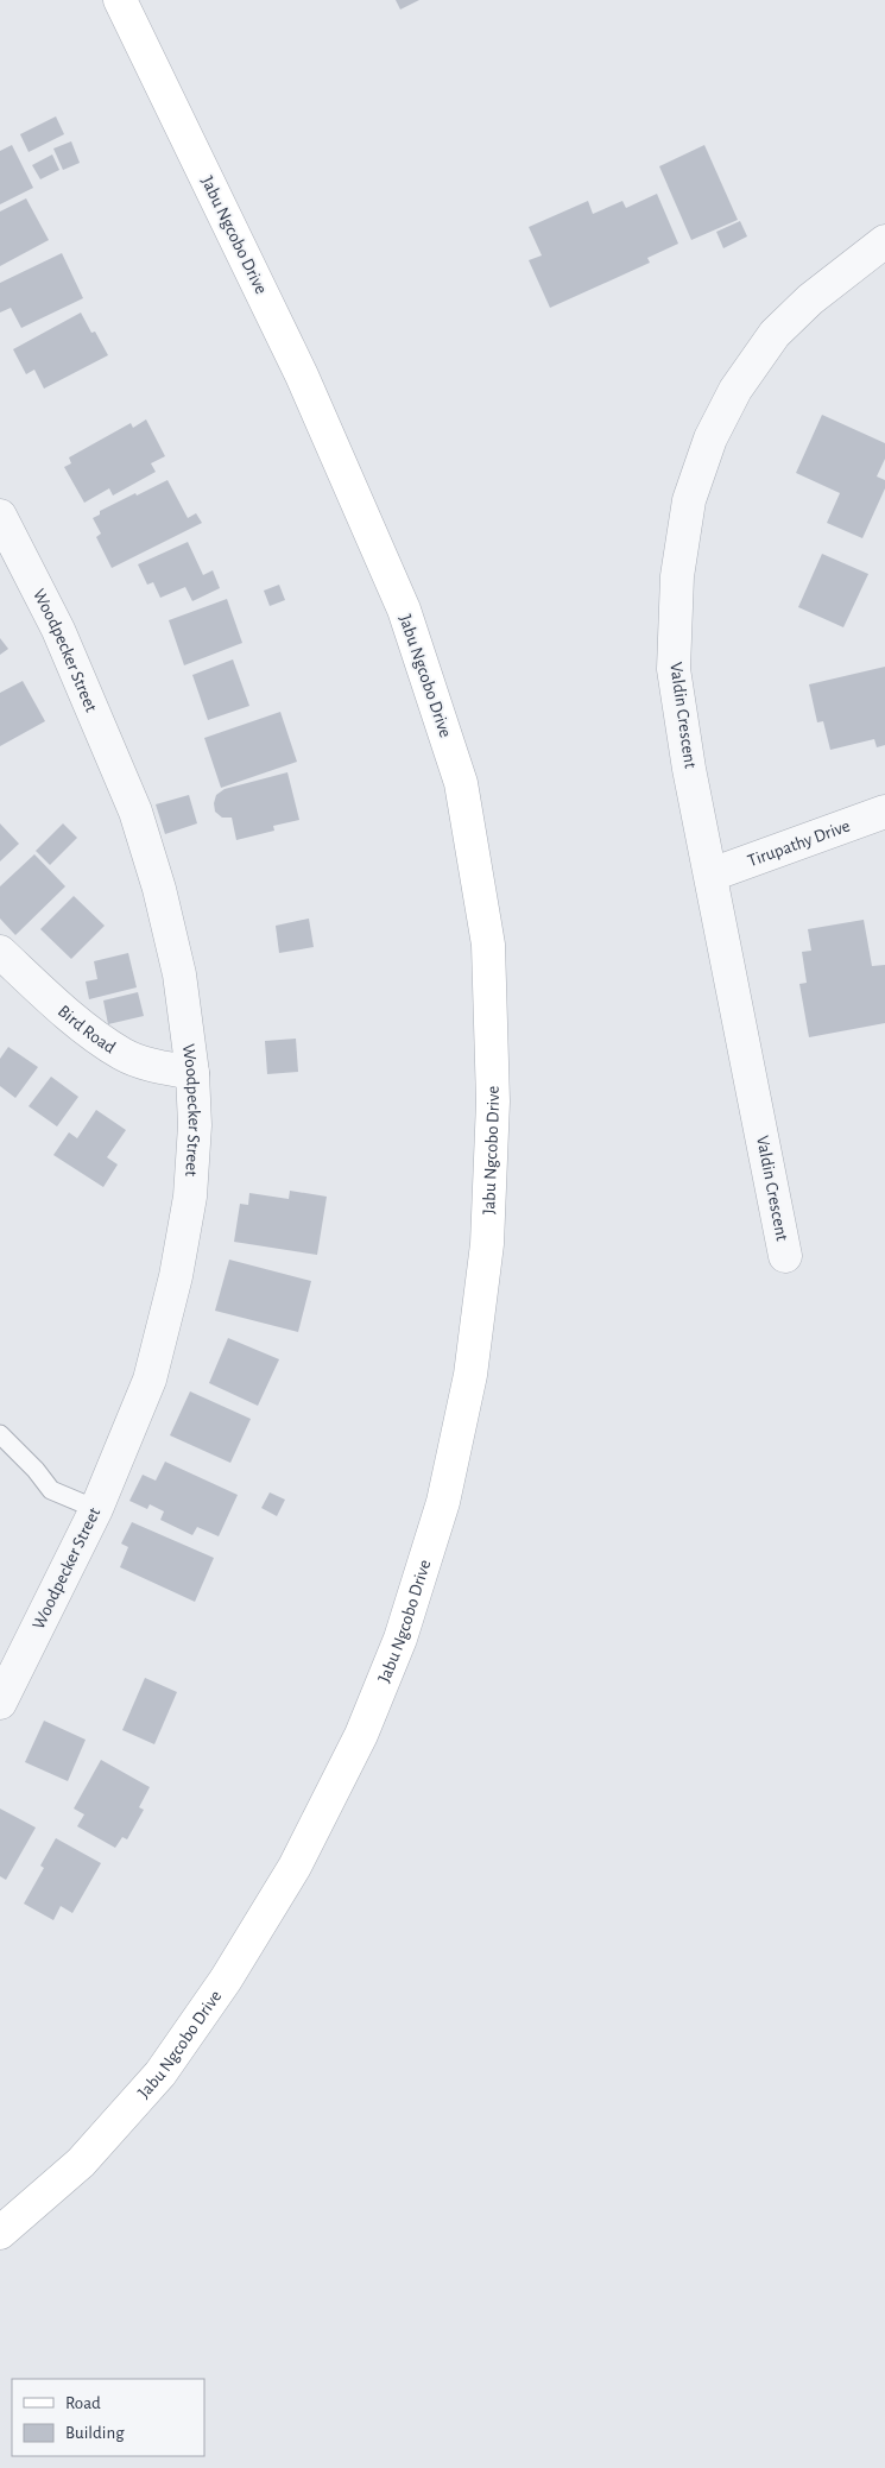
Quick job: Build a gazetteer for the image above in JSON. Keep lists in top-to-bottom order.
{
  "streets": {
    "main road": ["Jabu Ngcobo Drive"],
    "street": [
      "Woodpecker Street",
      "Valdin Crescent",
      "Tirupathy Drive",
      "Bird Road"
    ]
  },
  "crossings": [
    ["Woodpecker Street", "Bird Road"],
    ["Valdin Crescent", "Tirupathy Drive"]
  ],
  "legend": ["Road", "Building"]
}
